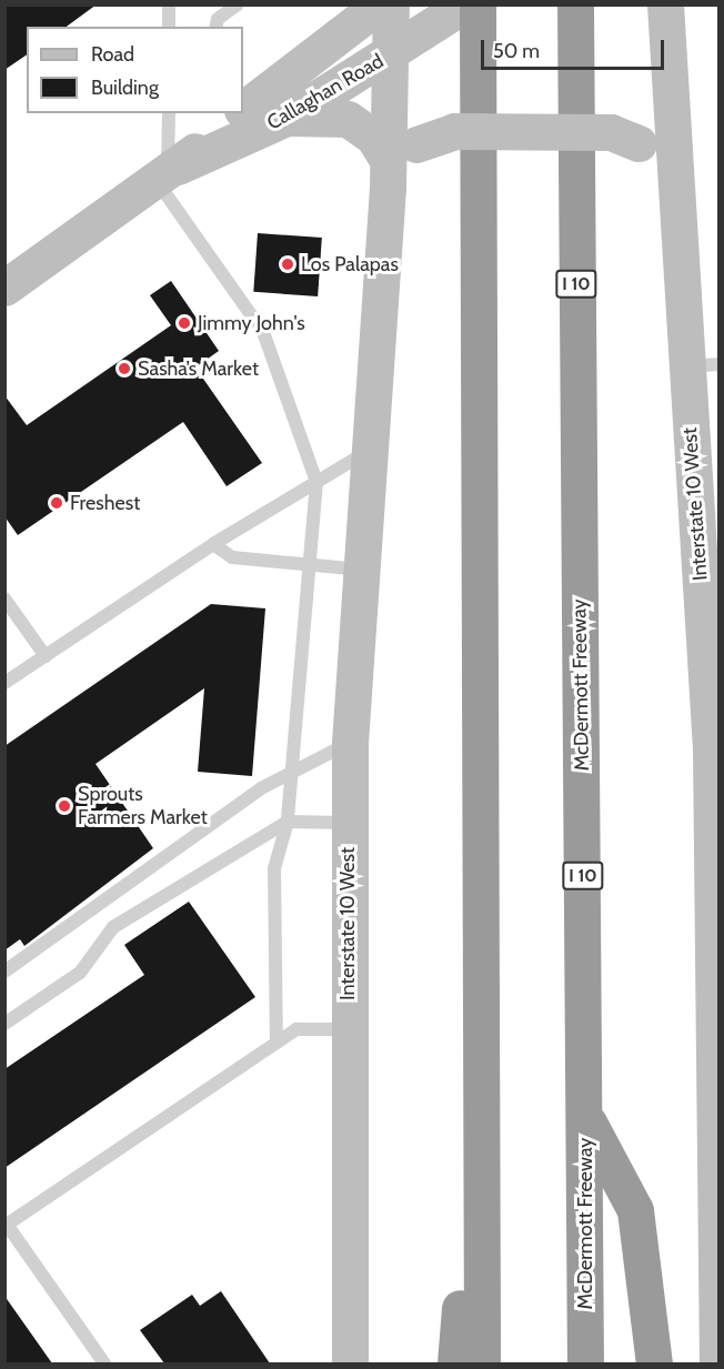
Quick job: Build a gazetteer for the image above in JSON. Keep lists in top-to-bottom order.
{
  "streets": {
    "highway": ["I 10", "McDermott Freeway"],
    "main road": ["Callaghan Road", "Interstate 10 West"]
  },
  "crossings": [
    ["Callaghan Road", "Interstate 10 West"]
  ],
  "places": [
    "Los Palapas",
    "Jimmy John's",
    "Sasha’s Market",
    "Freshest",
    "Sprouts Farmers Market"
  ],
  "legend": ["Road", "Building"],
  "scale_bar": "50 m"
}
